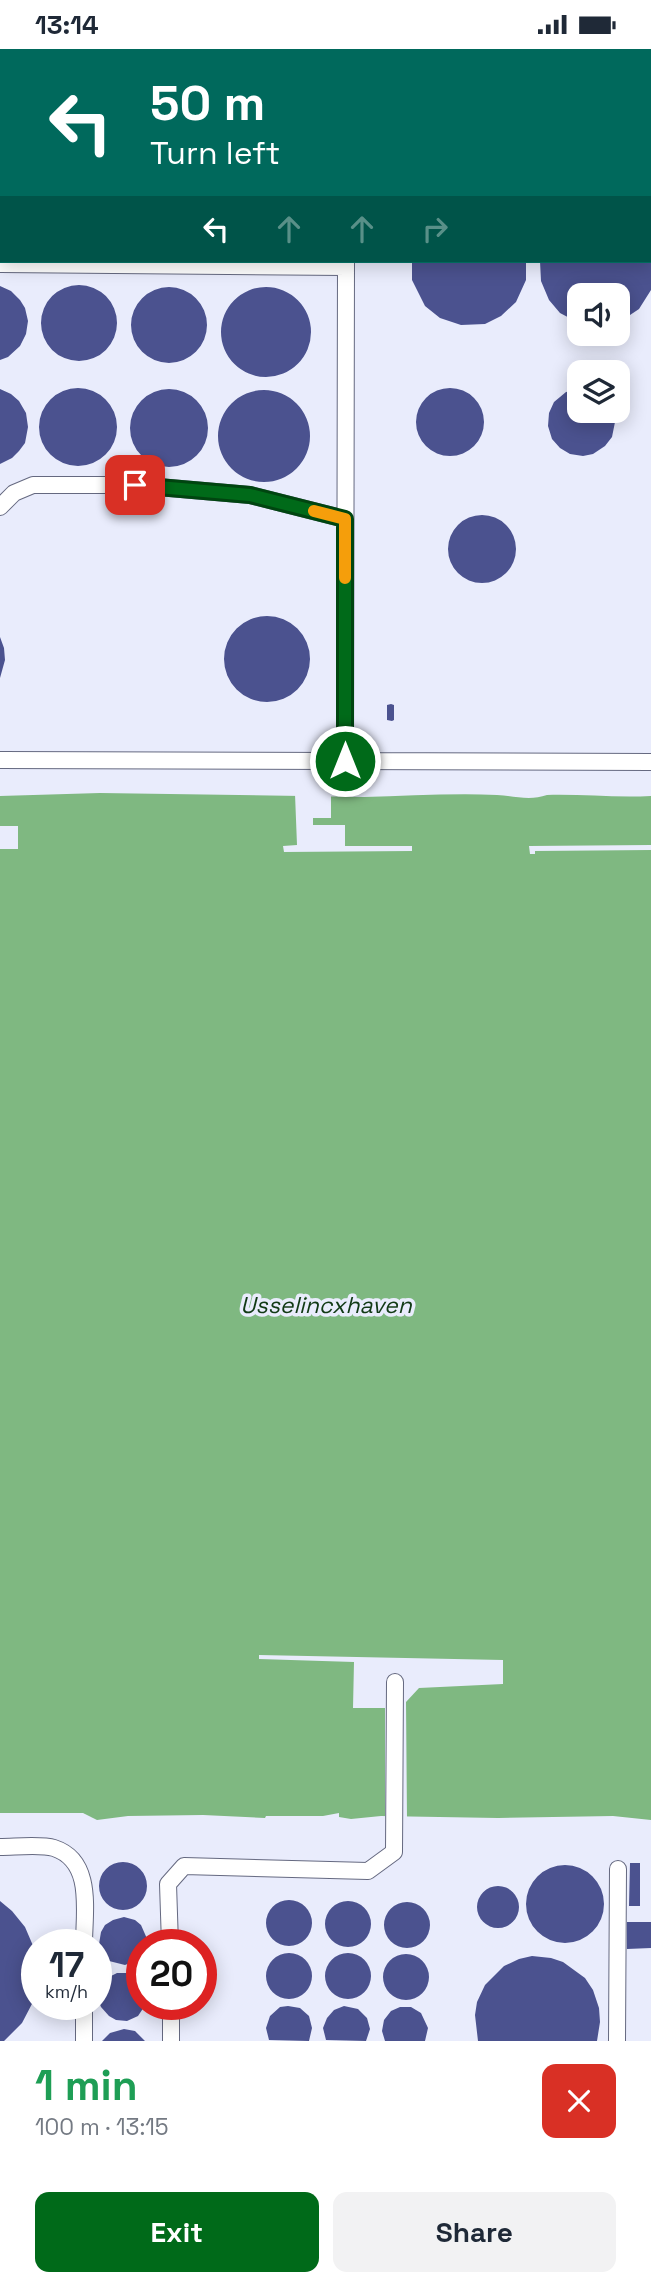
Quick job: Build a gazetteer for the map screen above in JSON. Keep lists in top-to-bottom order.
{
  "water": ["Usselincxhaven"],
  "page": {
    "status": "13:14",
    "turn": ["50 m", "Turn left"],
    "speed": "17 km/h",
    "limit": "20",
    "heading": ["1 min", "100 m · 13:15"],
    "buttons": ["Exit", "Share"]
  }
}
